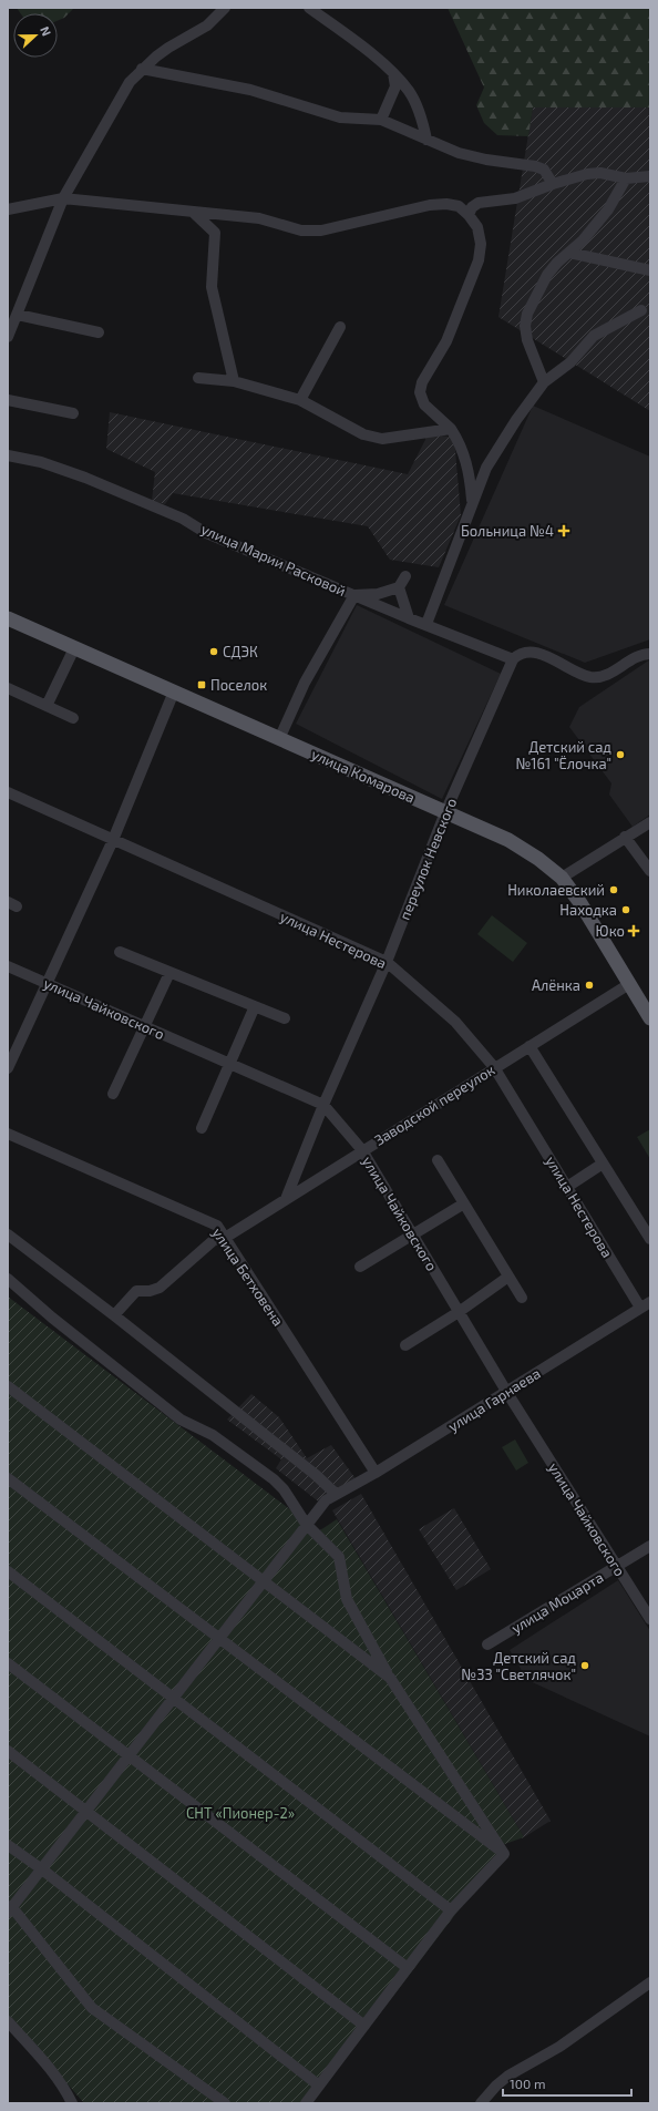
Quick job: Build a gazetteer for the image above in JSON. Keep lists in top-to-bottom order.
{
  "streets": {
    "main road": ["улица Комарова"],
    "street": [
      "улица Марии Расковой",
      "переулок Невского",
      "улица Нестерова",
      "улица Чайковского",
      "Заводской переулок",
      "улица Бетховена",
      "улица Гарнаева",
      "улица Моцарта"
    ]
  },
  "crossings": [
    ["улица Марии Расковой", "переулок Невского"],
    ["улица Комарова", "переулок Невского"],
    ["улица Комарова", "Заводской переулок"],
    ["переулок Невского", "улица Нестерова"],
    ["переулок Невского", "улица Чайковского"],
    ["переулок Невского", "Заводской переулок"],
    ["улица Нестерова", "Заводской переулок"],
    ["улица Нестерова", "улица Гарнаева"],
    ["улица Чайковского", "Заводской переулок"],
    ["улица Чайковского", "улица Гарнаева"],
    ["улица Чайковского", "улица Моцарта"],
    ["Заводской переулок", "улица Бетховена"],
    ["улица Бетховена", "улица Гарнаева"]
  ],
  "parks": ["СНТ «Пионер-2»"],
  "places": {
    "health": ["Больница №4", "Юко"],
    "other": [
      "СДЭК",
      "Детский сад №161 \"Ёлочка\"",
      "Николаевский",
      "Находка",
      "Алёнка",
      "Детский сад №33 \"Светлячок\""
    ],
    "transit": ["Поселок"]
  },
  "scale_bar": "100 m",
  "north": "right"
}
